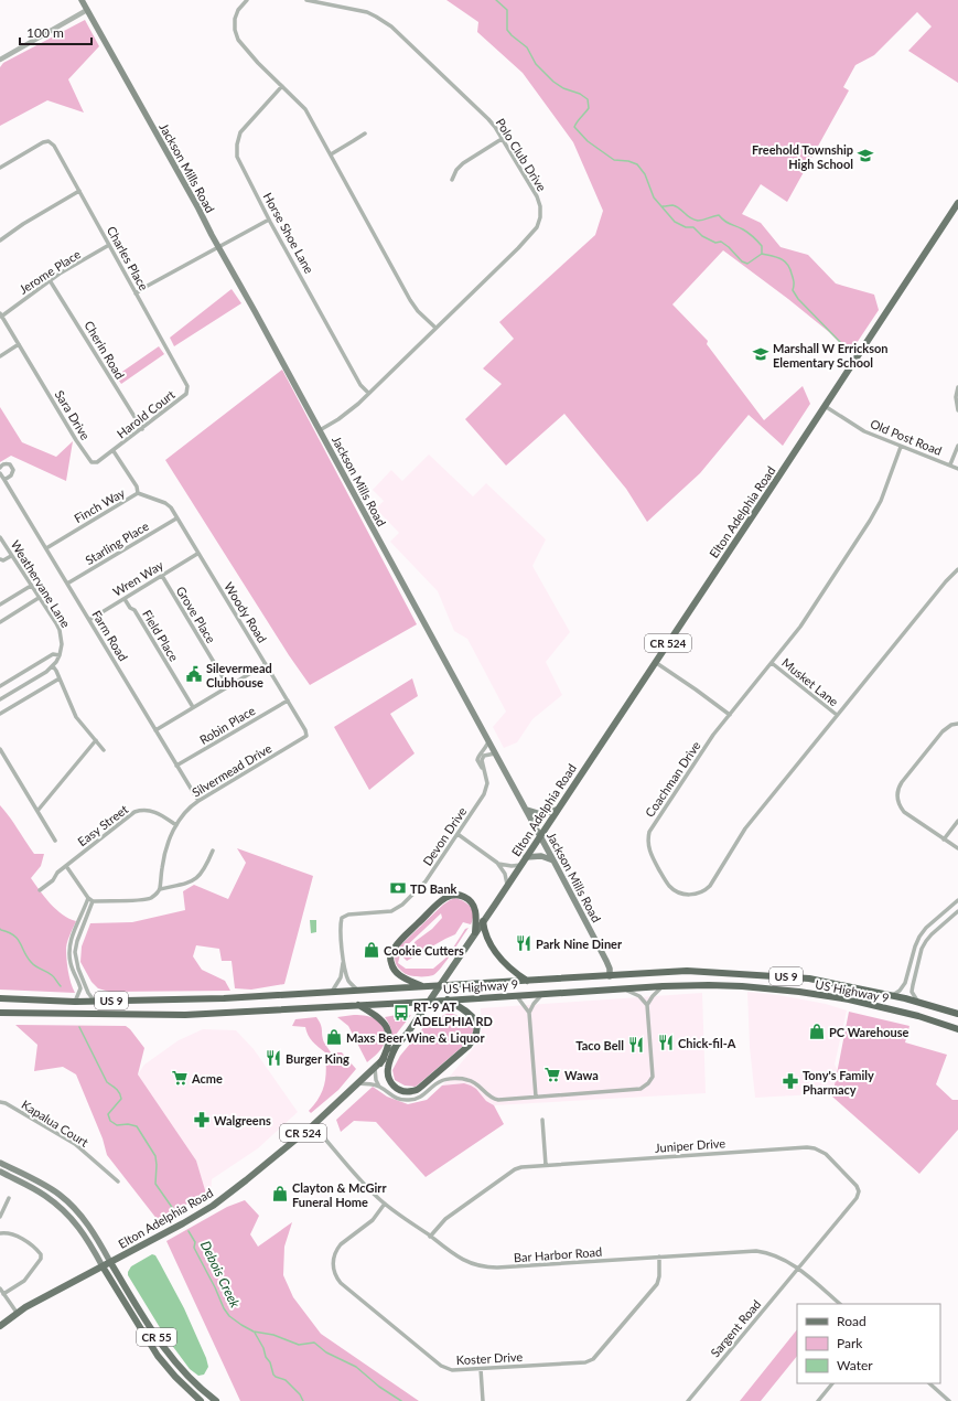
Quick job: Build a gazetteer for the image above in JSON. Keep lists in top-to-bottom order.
{
  "streets": {
    "highway": ["US 9", "US Highway 9"],
    "main road": [
      "Jackson Mills Road",
      "Elton Adelphia Road",
      "CR 524",
      "CR 55"
    ],
    "street": [
      "Polo Club Drive",
      "Horse Shoe Lane",
      "Charles Place",
      "Jerome Place",
      "Cherin Road",
      "Harold Court",
      "Sara Drive",
      "Old Post Road",
      "Finch Way",
      "Starling Place",
      "Wren Way",
      "Weathervane Lane",
      "Woody Road",
      "Grove Place",
      "Farm Road",
      "Field Place",
      "Musket Lane",
      "Robin Place",
      "Silvermead Drive",
      "Coachman Drive",
      "Easy Street",
      "Devon Drive",
      "Kapalua Court",
      "Juniper Drive",
      "Bar Harbor Road",
      "Sargent Road",
      "Koster Drive"
    ]
  },
  "crossings": [
    ["Polo Club Drive", "Jackson Mills Road"],
    ["Polo Club Drive", "Horse Shoe Lane"],
    ["Jackson Mills Road", "Elton Adelphia Road"],
    ["Jackson Mills Road", "Devon Drive"],
    ["Jackson Mills Road", "US Highway 9"],
    ["Charles Place", "Jerome Place"],
    ["Charles Place", "Harold Court"],
    ["Jerome Place", "Cherin Road"],
    ["Jerome Place", "Sara Drive"],
    ["Cherin Road", "Harold Court"],
    ["Harold Court", "Sara Drive"],
    ["Old Post Road", "Elton Adelphia Road"],
    ["Old Post Road", "Coachman Drive"],
    ["Finch Way", "Woody Road"],
    ["Finch Way", "Farm Road"],
    ["Elton Adelphia Road", "CR 524"],
    ["Elton Adelphia Road", "US Highway 9"],
    ["Elton Adelphia Road", "Bar Harbor Road"],
    ["Elton Adelphia Road", "CR 55"],
    ["Starling Place", "Woody Road"],
    ["Starling Place", "Farm Road"],
    ["Wren Way", "Woody Road"],
    ["Wren Way", "Grove Place"],
    ["Wren Way", "Farm Road"],
    ["Wren Way", "Field Place"],
    ["Woody Road", "Robin Place"],
    ["Woody Road", "Silvermead Drive"],
    ["Farm Road", "Robin Place"],
    ["Farm Road", "Silvermead Drive"],
    ["Musket Lane", "Coachman Drive"],
    ["Silvermead Drive", "Easy Street"],
    ["Juniper Drive", "Bar Harbor Road"],
    ["Juniper Drive", "Sargent Road"],
    ["Bar Harbor Road", "Sargent Road"],
    ["Bar Harbor Road", "Koster Drive"]
  ],
  "water": ["Debois Creek"],
  "places": {
    "school or university": ["Freehold Township High School", "Marshall W Errickson Elementary School"],
    "public building": ["Silevermead Clubhouse"],
    "bank": ["TD Bank"],
    "restaurant": [
      "Park Nine Diner",
      "Chick-fil-A",
      "Taco Bell",
      "Burger King"
    ],
    "shop": [
      "Cookie Cutters",
      "PC Warehouse",
      "Maxs Beer Wine & Liquor",
      "Clayton & McGirr Funeral Home"
    ],
    "bus stop": ["RT-9 AT ADELPHIA RD"],
    "supermarket": ["Wawa", "Acme"],
    "pharmacy": ["Tony's Family Pharmacy", "Walgreens"]
  },
  "legend": ["Road", "Park", "Water"],
  "scale_bar": "100 m"
}
